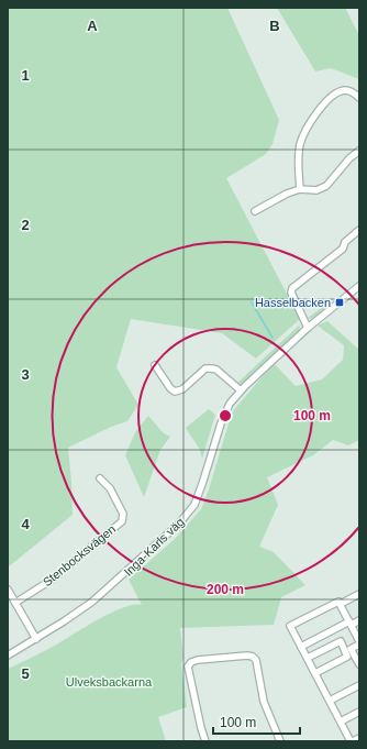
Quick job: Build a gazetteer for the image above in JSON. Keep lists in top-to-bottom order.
{
  "streets": {
    "street": ["Inga-Karls väg", "Stenbocksvägen"]
  },
  "parks": ["Ulveksbackarna"],
  "places": {
    "transit": ["Hasselbacken"]
  },
  "scale_bar": "100 m",
  "grid": {
    "columns": ["A", "B"],
    "rows": [
      "1",
      "2",
      "3",
      "4",
      "5"
    ]
  },
  "rings": ["100 m", "200 m"]
}
